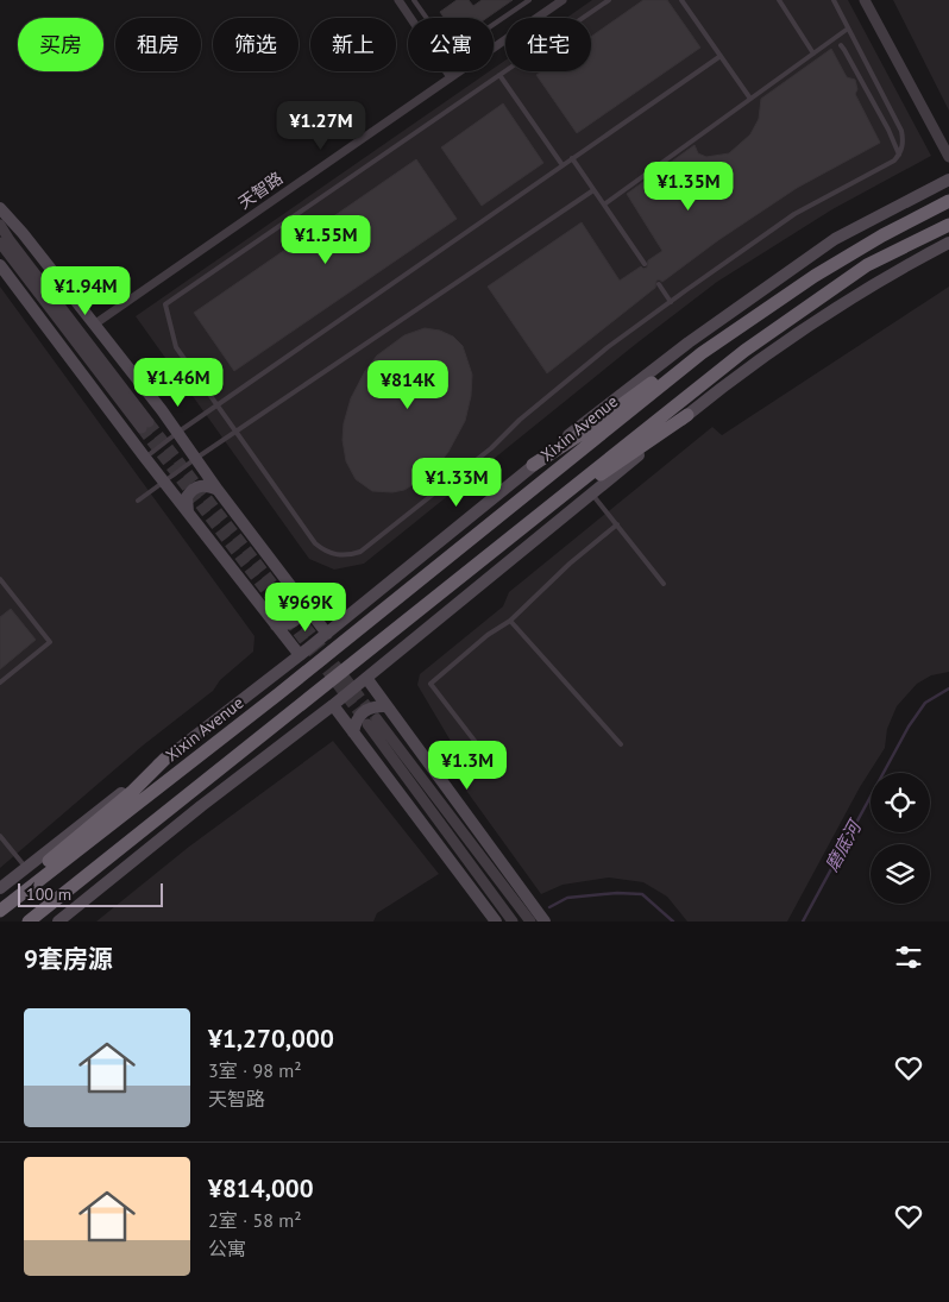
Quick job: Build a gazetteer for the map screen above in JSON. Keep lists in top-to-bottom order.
{
  "streets": {
    "highway": ["Xixin Avenue"],
    "street": ["天智路"]
  },
  "water": ["磨底河"],
  "scale_bar": "100 m",
  "page": {
    "chip": [
      "买房",
      "租房",
      "筛选",
      "新上",
      "公寓",
      "住宅"
    ],
    "price": [
      "¥1.27M",
      "¥1.35M",
      "¥1.55M",
      "¥1.94M",
      "¥1.46M",
      "¥814K",
      "¥1.33M",
      "¥969K",
      "¥1.3M"
    ],
    "scale": "100 m",
    "heading": "9套房源",
    "list": [
      {
        "name": "¥1,270,000",
        "note": "3室 · 98 m² · 天智路"
      },
      {
        "name": "¥814,000",
        "note": "2室 · 58 m² · 公寓"
      }
    ]
  }
}
